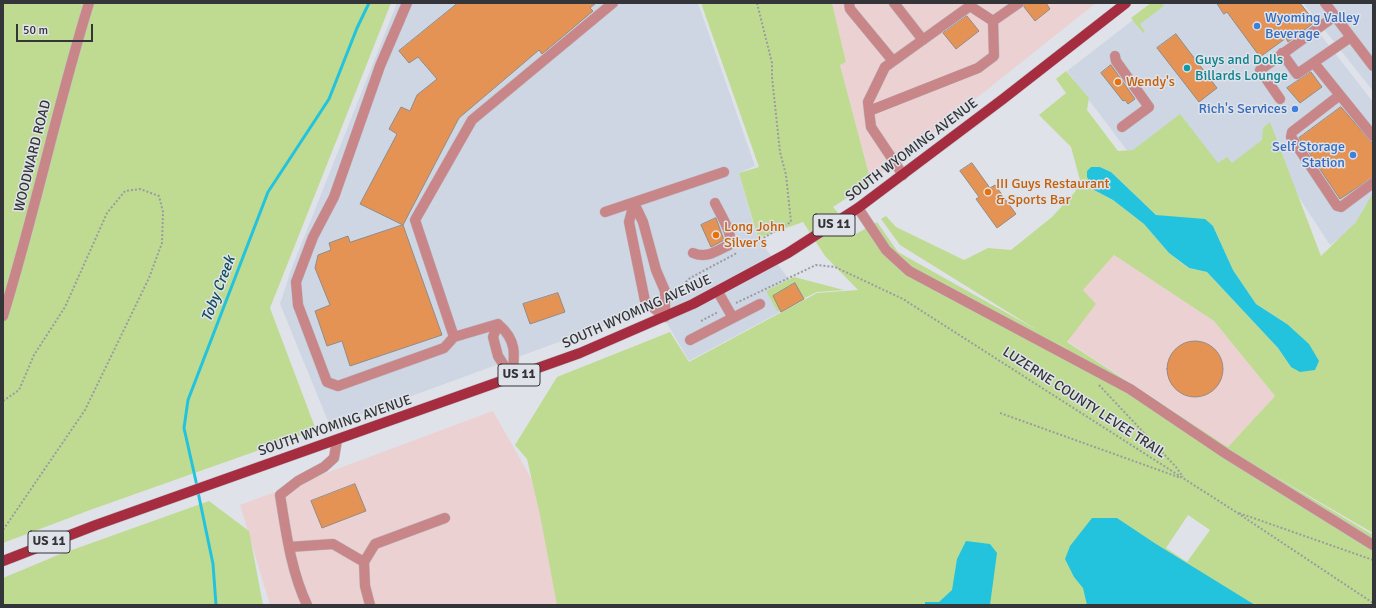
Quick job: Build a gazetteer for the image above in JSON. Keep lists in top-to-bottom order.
{
  "streets": {
    "main road": ["SOUTH WYOMING AVENUE", "US 11"],
    "street": ["WOODWARD ROAD"],
    "path": ["LUZERNE COUNTY LEVEE TRAIL"]
  },
  "water": ["Toby Creek"],
  "places": [
    "Wyoming Valley Beverage",
    "Guys and Dolls Billards Lounge",
    "Wendy's",
    "Rich's Services",
    "Self Storage Station",
    "III Guys Restaurant & Sports Bar",
    "Long John Silver's"
  ],
  "scale_bar": "50 m"
}
